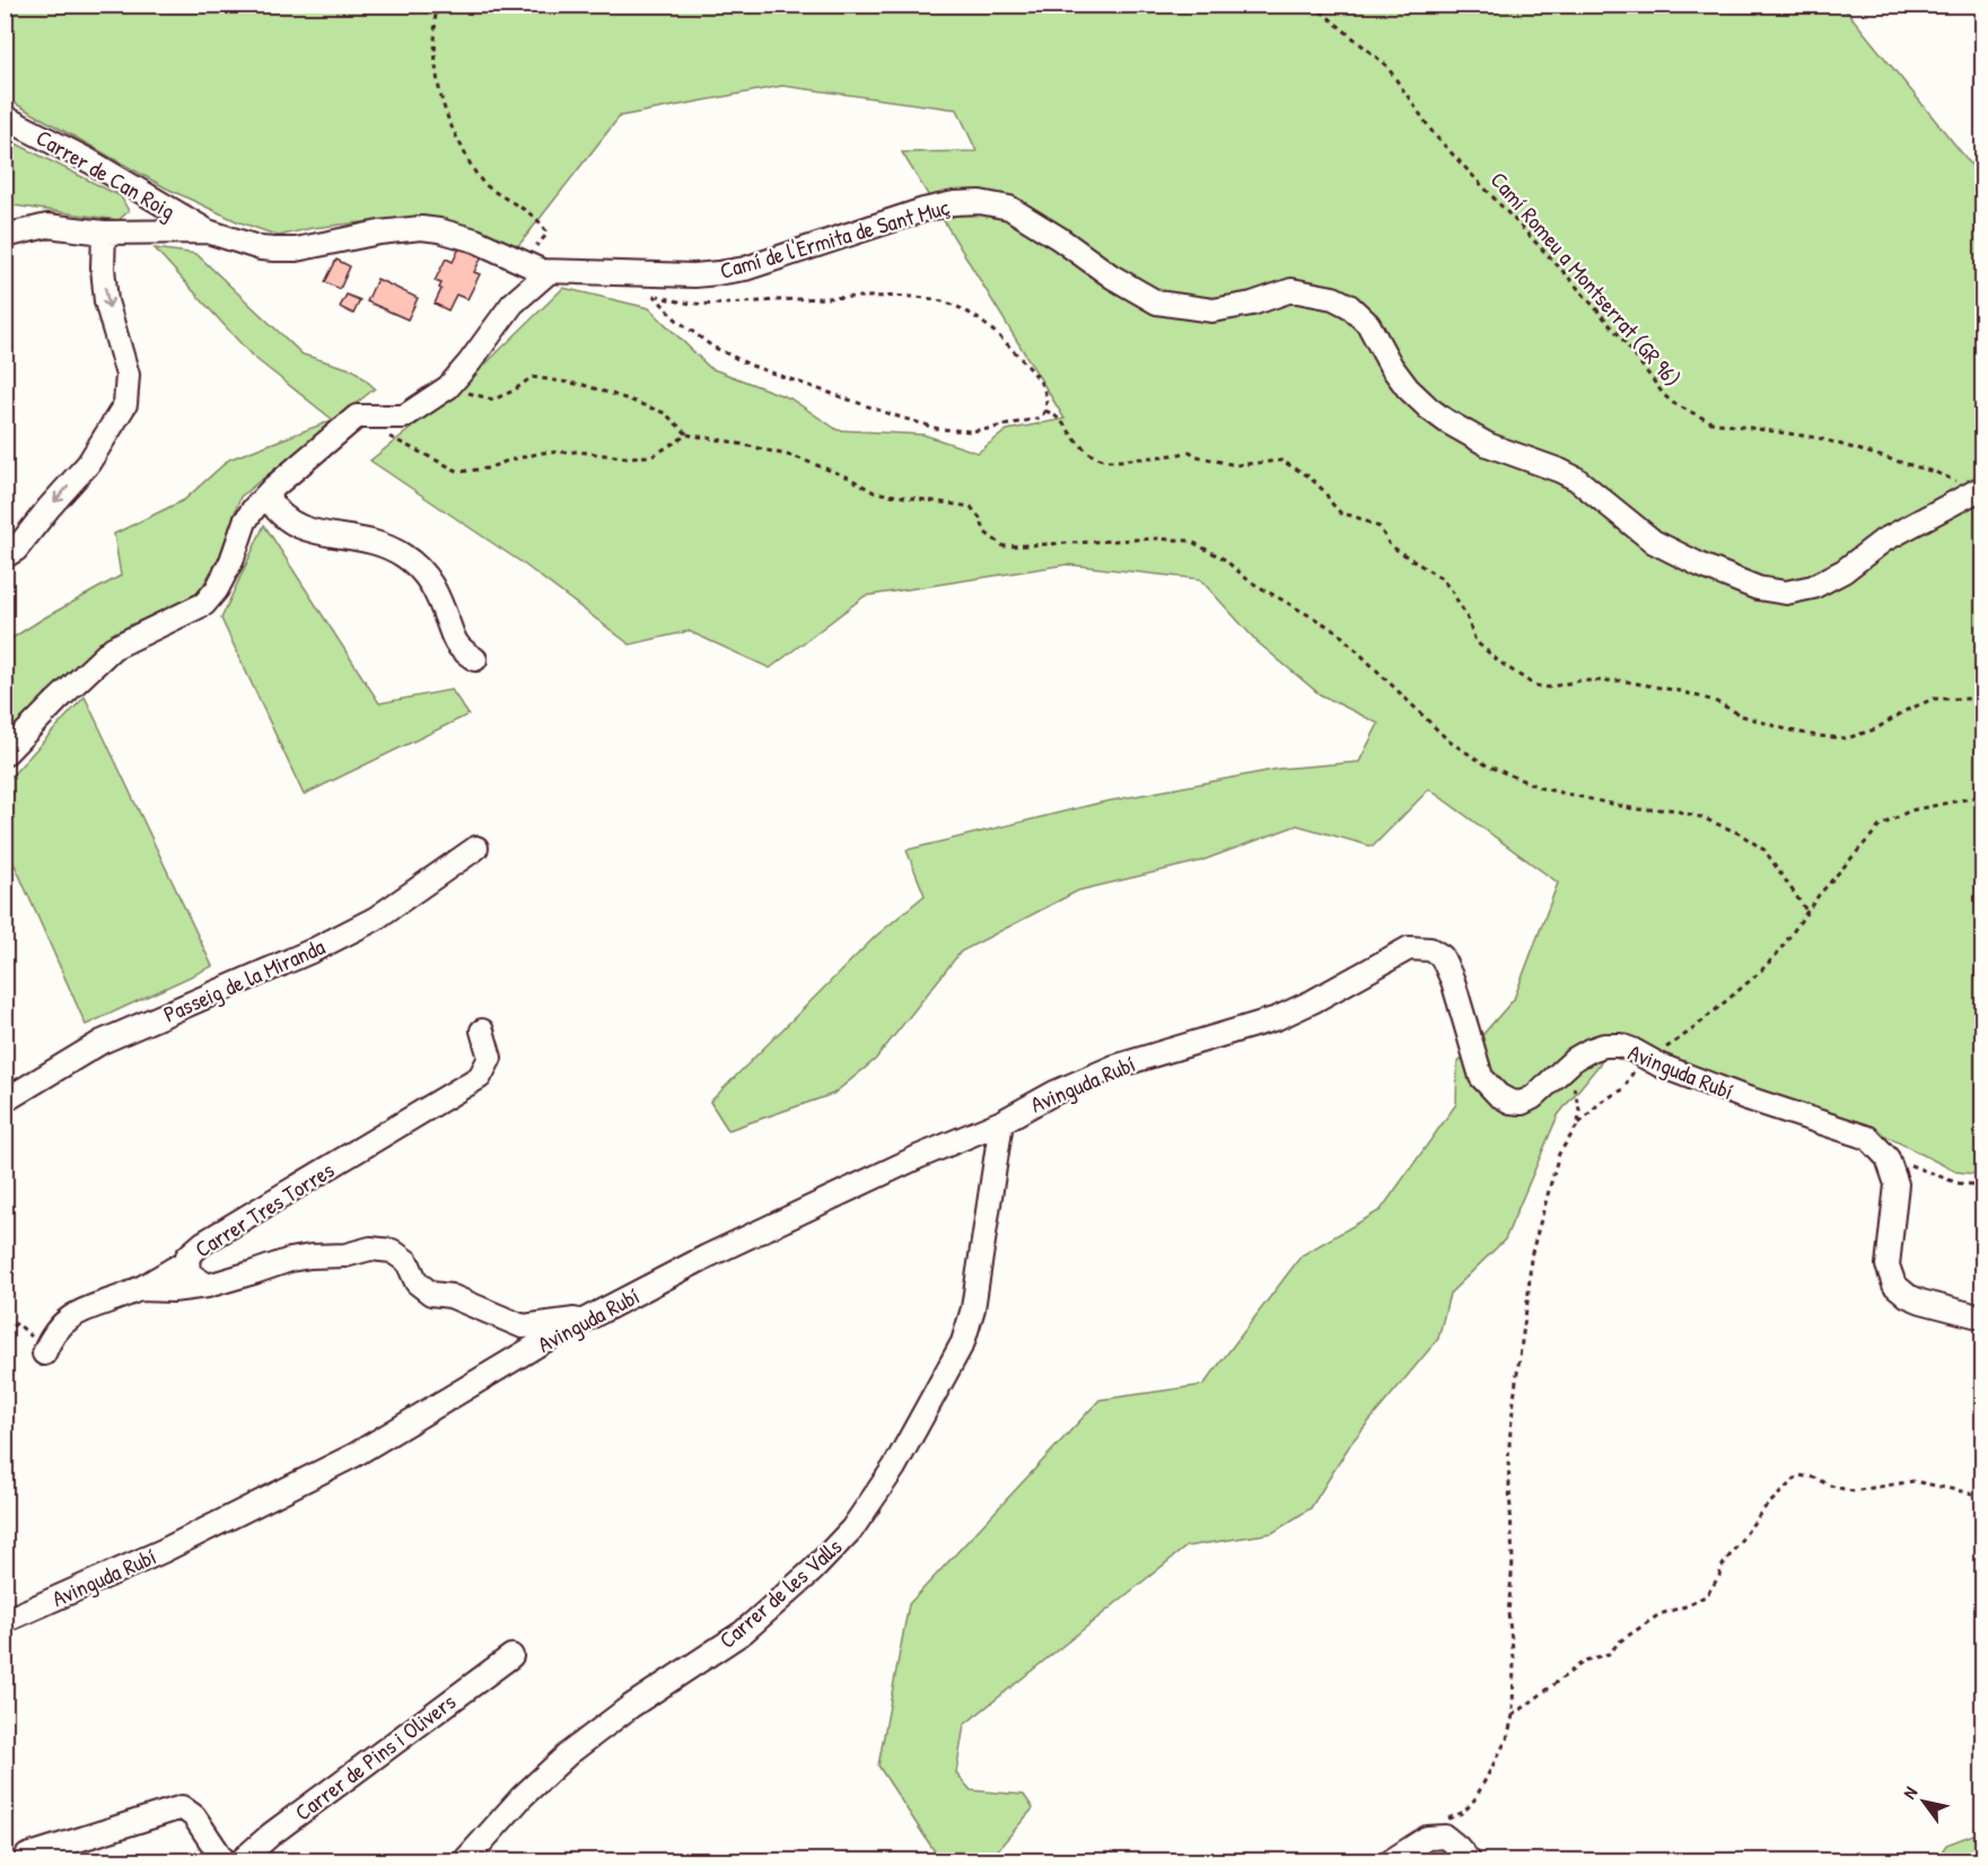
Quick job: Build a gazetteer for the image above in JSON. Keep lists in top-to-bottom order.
{
  "streets": {
    "street": [
      "Carrer de Can Roig",
      "Camí de l'Ermita de Sant Muç",
      "Passeig de la Miranda",
      "Avinguda Rubí",
      "Carrer Tres Torres",
      "Carrer de les Valls",
      "Carrer de Pins i Olivers"
    ],
    "path": ["Camí Romeu a Montserrat (GR 96)"]
  },
  "crossings": [
    ["Carrer de Can Roig", "Camí de l'Ermita de Sant Muç"],
    ["Camí de l'Ermita de Sant Muç", "Camí Romeu a Montserrat (GR 96)"],
    ["Avinguda Rubí", "Carrer Tres Torres"],
    ["Avinguda Rubí", "Carrer de les Valls"]
  ],
  "north": "top left"
}
